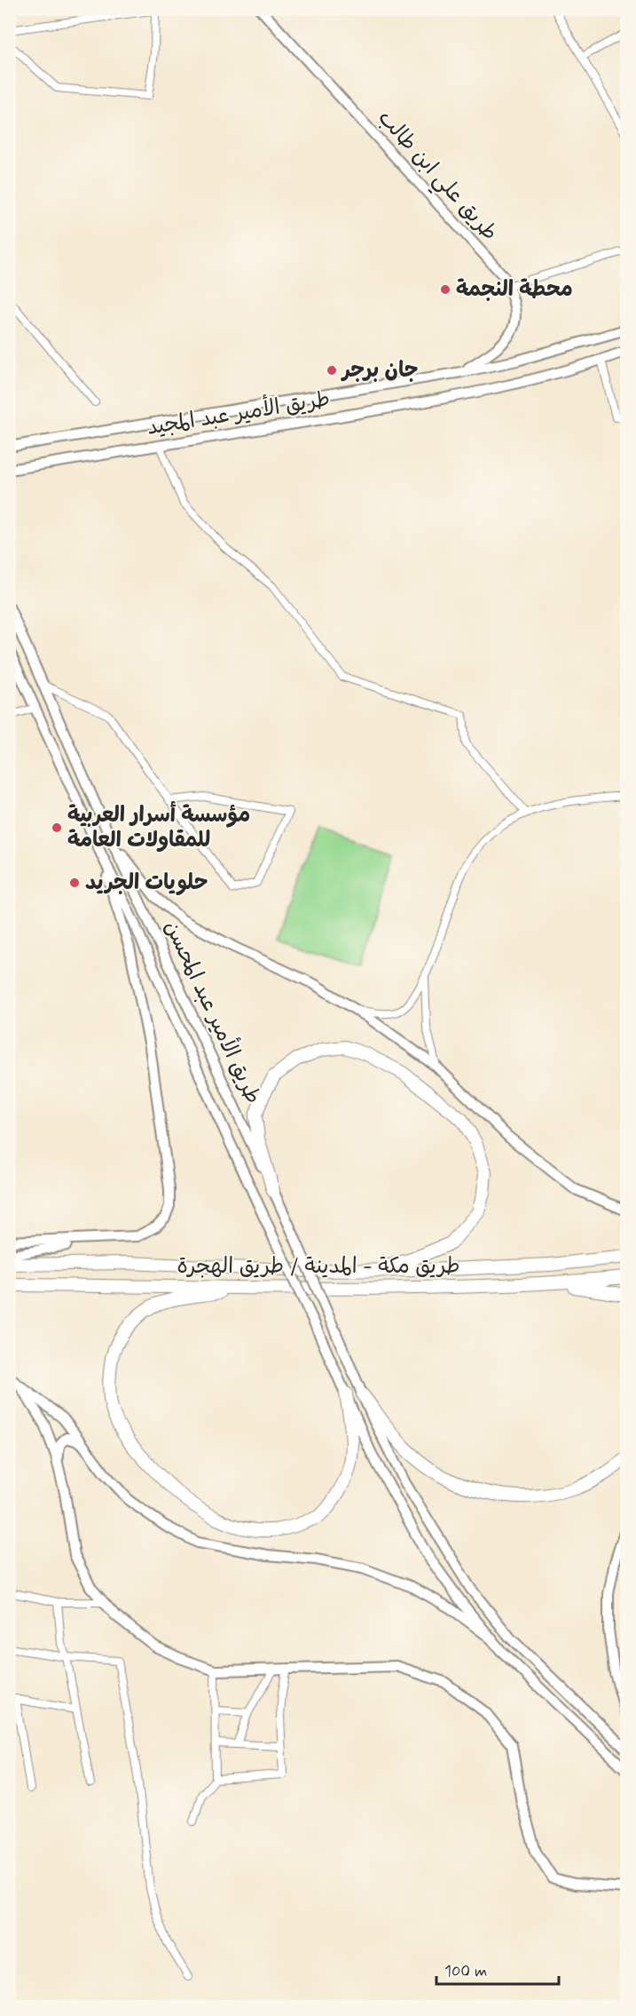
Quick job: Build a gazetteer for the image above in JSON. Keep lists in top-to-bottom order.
{
  "streets": {
    "highway": ["طريق مكة - المدينة / طريق الهجرة"],
    "main road": ["طريق علي ابن طالب", "طريق الأمير عبد المجيد", "طريق الأمير عبد المحسن"]
  },
  "crossings": [
    ["طريق علي ابن طالب", "طريق الأمير عبد المجيد"]
  ],
  "places": [
    "محطة النجمة",
    "جان برجر",
    "مؤسسة أسرار العربية للمقاولات العامة",
    "حلويات الجريد"
  ],
  "scale_bar": "100 m"
}
